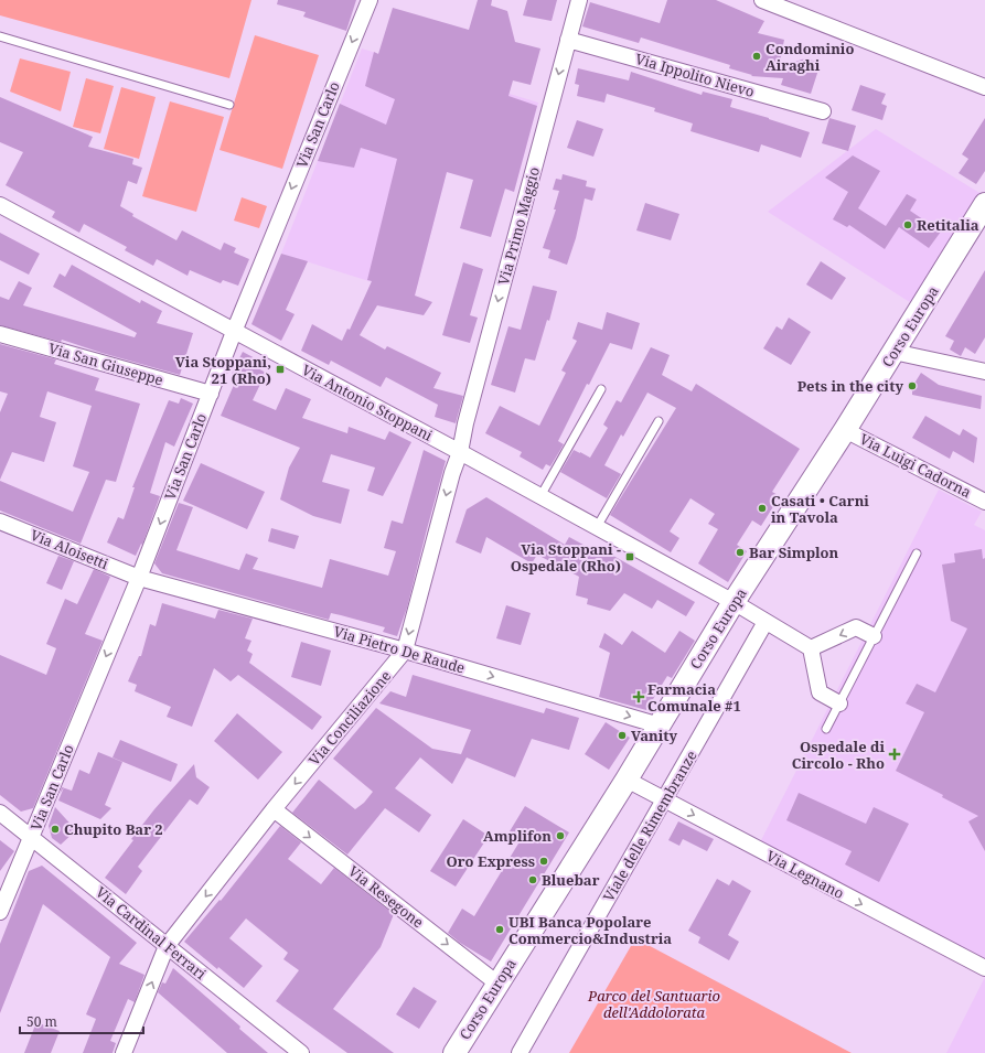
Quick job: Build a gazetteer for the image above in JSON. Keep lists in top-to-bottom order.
{
  "streets": {
    "main road": ["Corso Europa"],
    "street": [
      "Via Ippolito Nievo",
      "Via San Carlo",
      "Via Primo Maggio",
      "Via San Giuseppe",
      "Via Antonio Stoppani",
      "Via Luigi Cadorna",
      "Via Aloisetti",
      "Via Pietro De Raude",
      "Via Conciliazione",
      "Viale delle Rimembranze",
      "Via Legnano",
      "Via Resegone",
      "Via Cardinal Ferrari"
    ]
  },
  "crossings": [
    ["Via Ippolito Nievo", "Via Primo Maggio"],
    ["Via San Carlo", "Via San Giuseppe"],
    ["Via San Carlo", "Via Antonio Stoppani"],
    ["Via San Carlo", "Via Aloisetti"],
    ["Via San Carlo", "Via Pietro De Raude"],
    ["Via San Carlo", "Via Cardinal Ferrari"],
    ["Via Primo Maggio", "Via Antonio Stoppani"],
    ["Via Primo Maggio", "Via Conciliazione"],
    ["Corso Europa", "Via Antonio Stoppani"],
    ["Corso Europa", "Via Luigi Cadorna"],
    ["Corso Europa", "Via Pietro De Raude"],
    ["Corso Europa", "Via Legnano"],
    ["Corso Europa", "Via Resegone"],
    ["Via Antonio Stoppani", "Via Conciliazione"],
    ["Via Antonio Stoppani", "Viale delle Rimembranze"],
    ["Via Aloisetti", "Via Pietro De Raude"],
    ["Via Pietro De Raude", "Via Conciliazione"],
    ["Via Conciliazione", "Via Resegone"],
    ["Via Conciliazione", "Via Cardinal Ferrari"],
    ["Viale delle Rimembranze", "Via Legnano"]
  ],
  "one_way": [
    "Via San Carlo",
    "Via Primo Maggio",
    "Via Pietro De Raude",
    "Via Legnano",
    "Via Resegone"
  ],
  "parks": ["Parco del Santuario dell'Addolorata"],
  "places": {
    "other": [
      "Condominio Airaghi",
      "Retitalia",
      "Pets in the city",
      "Casati • Carni in Tavola",
      "Bar Simplon",
      "Vanity",
      "Chupito Bar 2",
      "Amplifon",
      "Oro Express",
      "Bluebar",
      "UBI Banca Popolare Commercio&Industria"
    ],
    "transit": ["Via Stoppani, 21 (Rho)", "Via Stoppani - Ospedale (Rho)"],
    "health": ["Farmacia Comunale #1", "Ospedale di Circolo - Rho"]
  },
  "scale_bar": "50 m"
}
